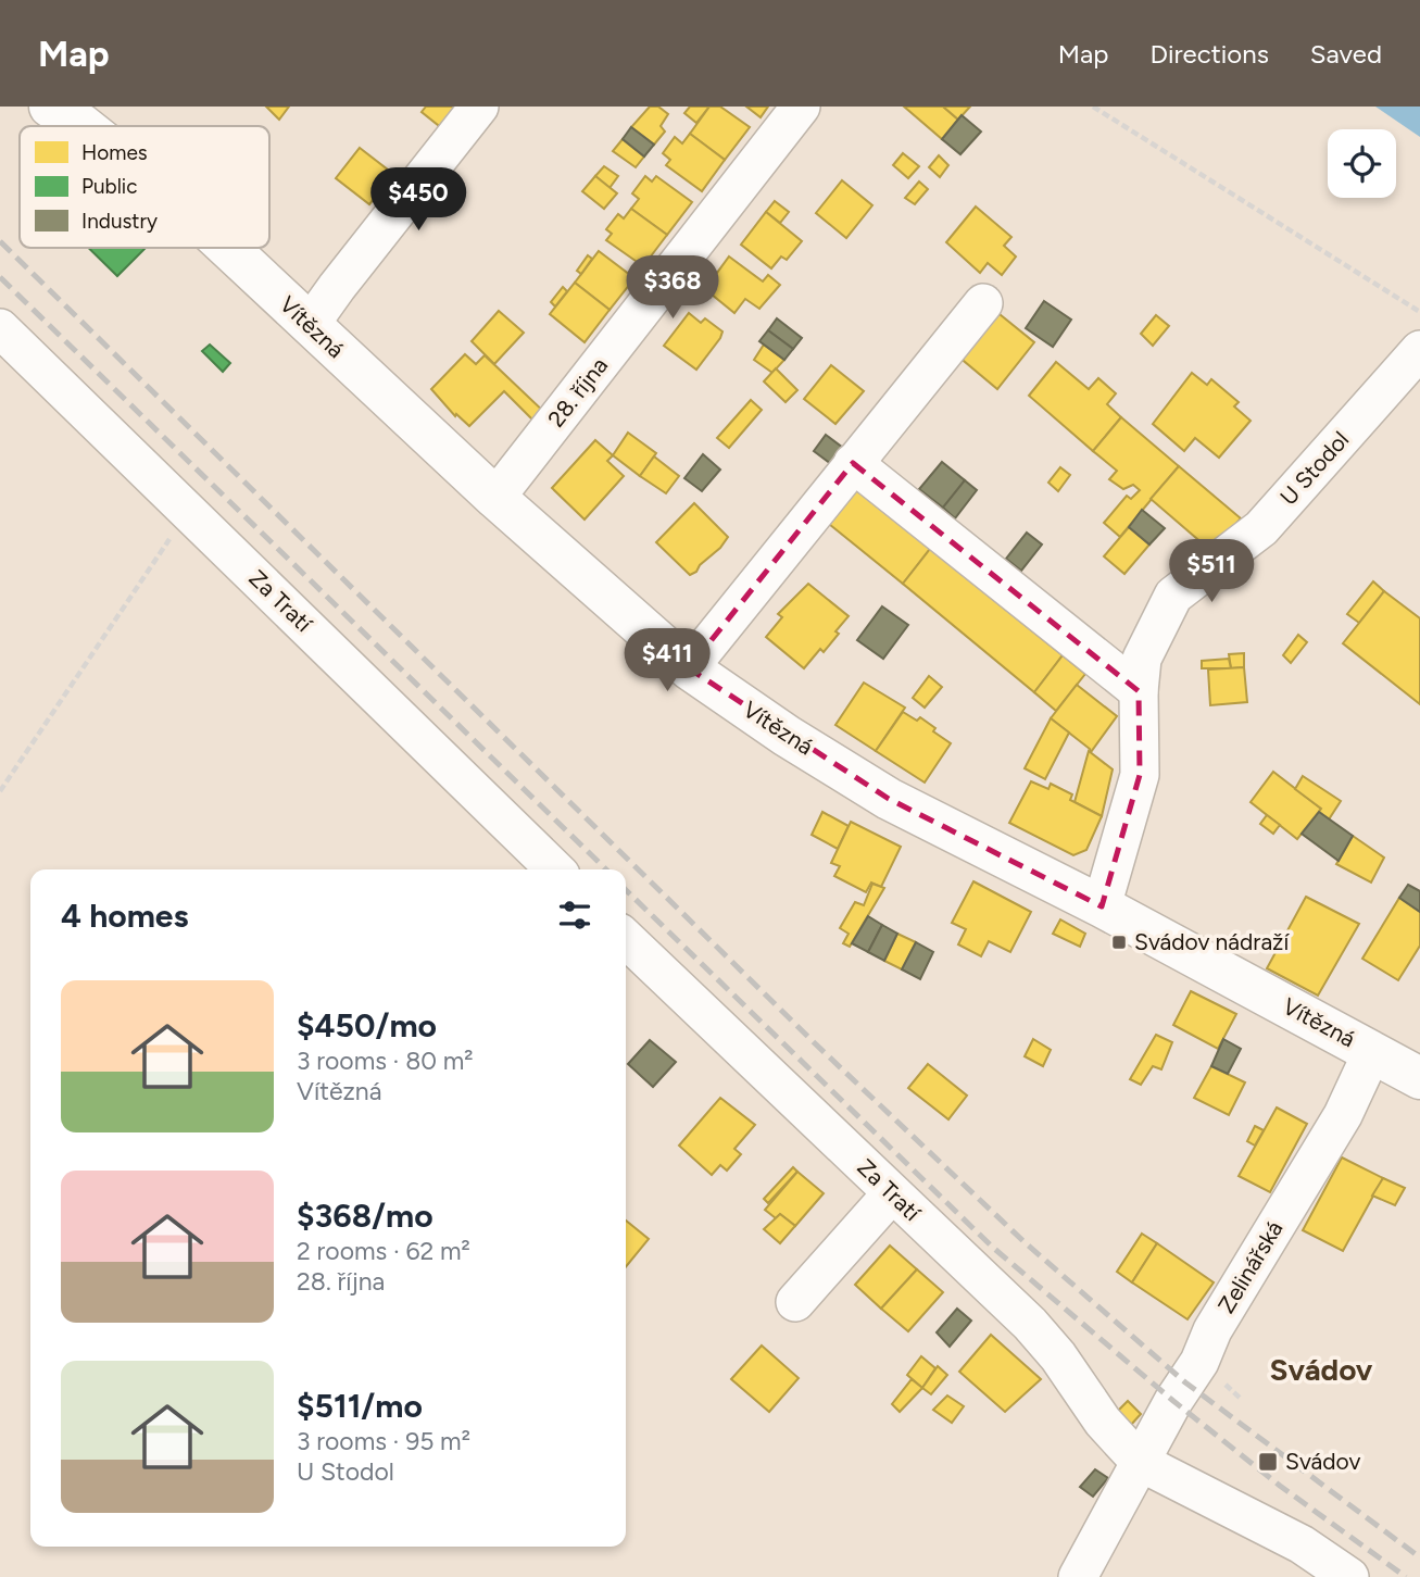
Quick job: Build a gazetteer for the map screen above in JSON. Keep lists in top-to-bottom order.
{
  "streets": {
    "main road": ["Vítězná"],
    "street": [
      "28. října",
      "U Stodol",
      "Za Tratí",
      "Zelinářská"
    ]
  },
  "crossings": [
    ["Vítězná", "28. října"],
    ["Vítězná", "U Stodol"],
    ["Vítězná", "Zelinářská"],
    ["Za Tratí", "Zelinářská"]
  ],
  "districts": ["Svádov"],
  "places": {
    "transit": ["Svádov nádraží", "Svádov"]
  },
  "legend": ["Homes", "Public", "Industry"],
  "page": {
    "header": "Map",
    "nav": ["Map", "Directions", "Saved"],
    "price": [
      "$450",
      "$368",
      "$511",
      "$411"
    ],
    "heading": "4 homes",
    "list": [
      {
        "name": "$450/mo",
        "note": "3 rooms · 80 m² · Vítězná"
      },
      {
        "name": "$368/mo",
        "note": "2 rooms · 62 m² · 28. října"
      },
      {
        "name": "$511/mo",
        "note": "3 rooms · 95 m² · U Stodol"
      }
    ]
  }
}
